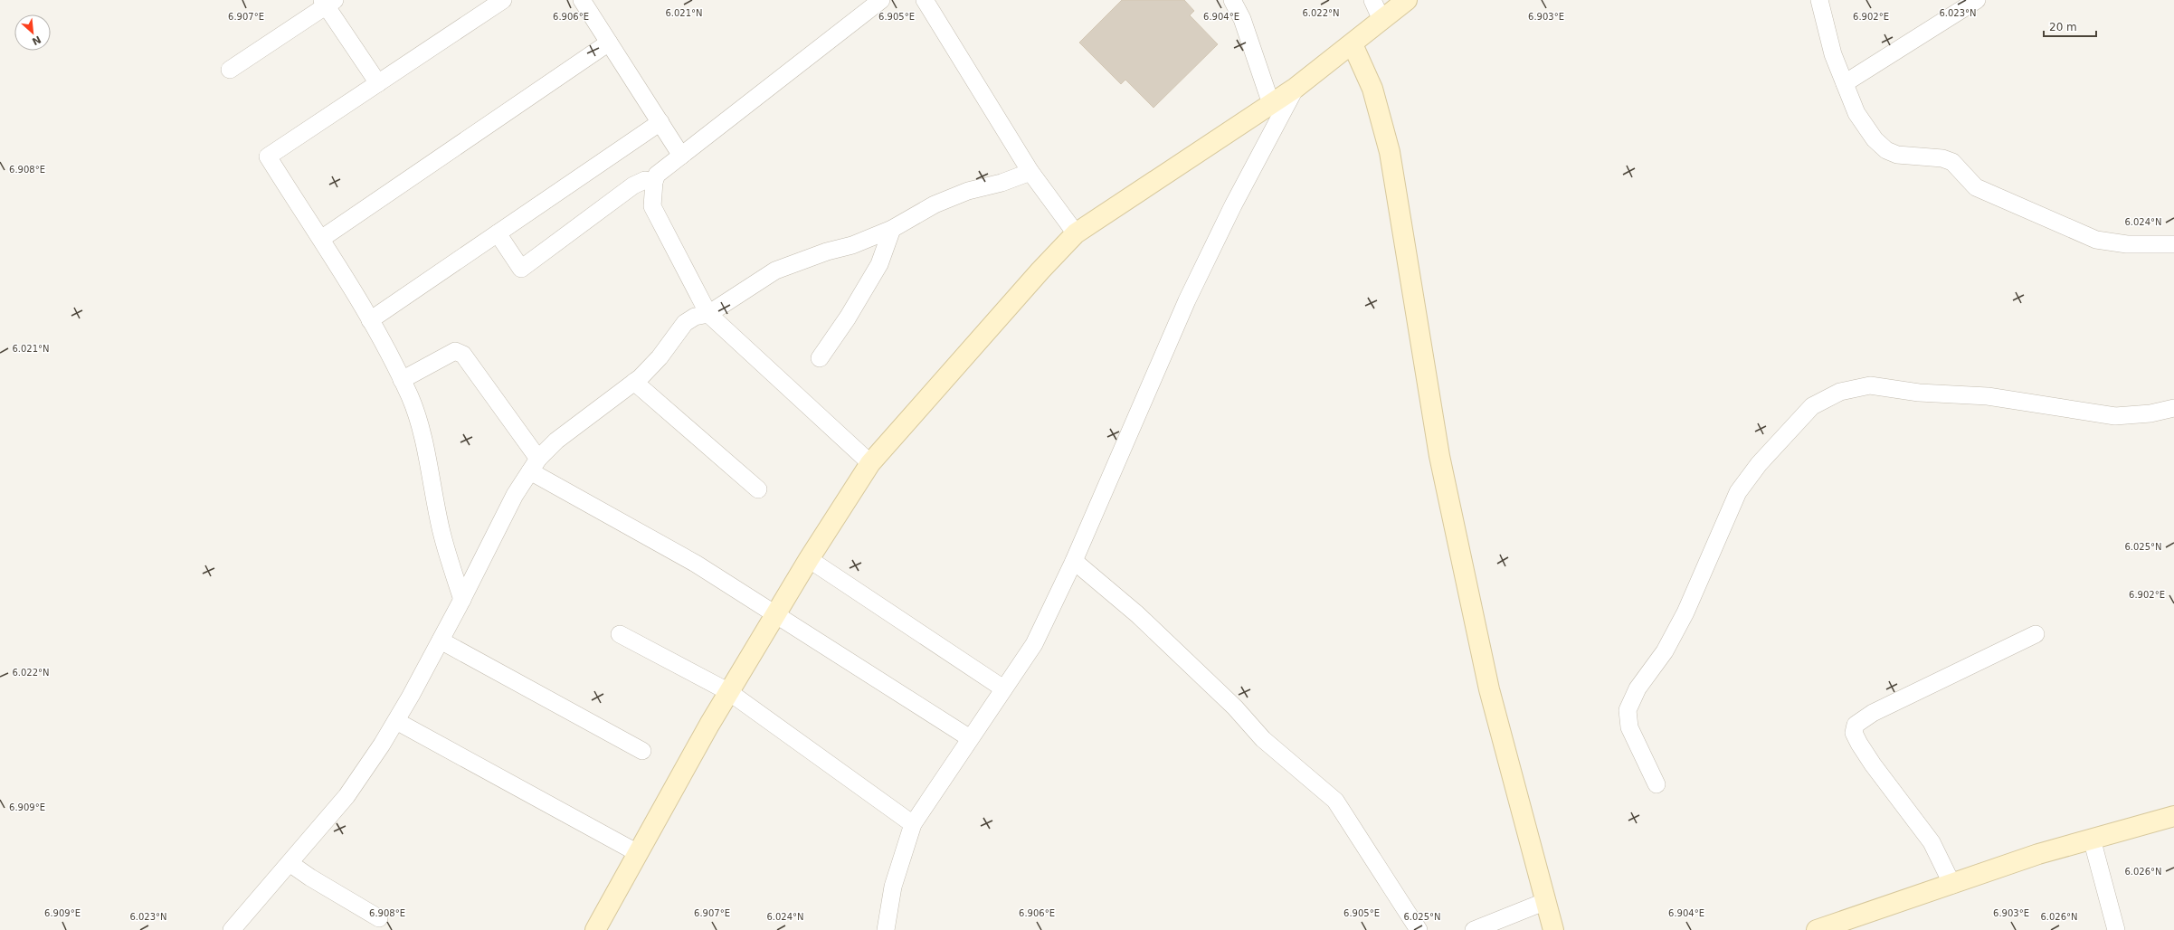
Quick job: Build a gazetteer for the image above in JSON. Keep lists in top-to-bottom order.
{
  "scale_bar": "20 m",
  "north": "bottom right",
  "coordinates": [
    "6.021°N",
    "6.022°N",
    "6.023°N",
    "6.907°E",
    "6.906°E",
    "6.905°E",
    "6.904°E",
    "6.903°E",
    "6.902°E",
    "6.908°E",
    "6.024°N",
    "6.025°N",
    "6.909°E",
    "6.026°N"
  ]
}
